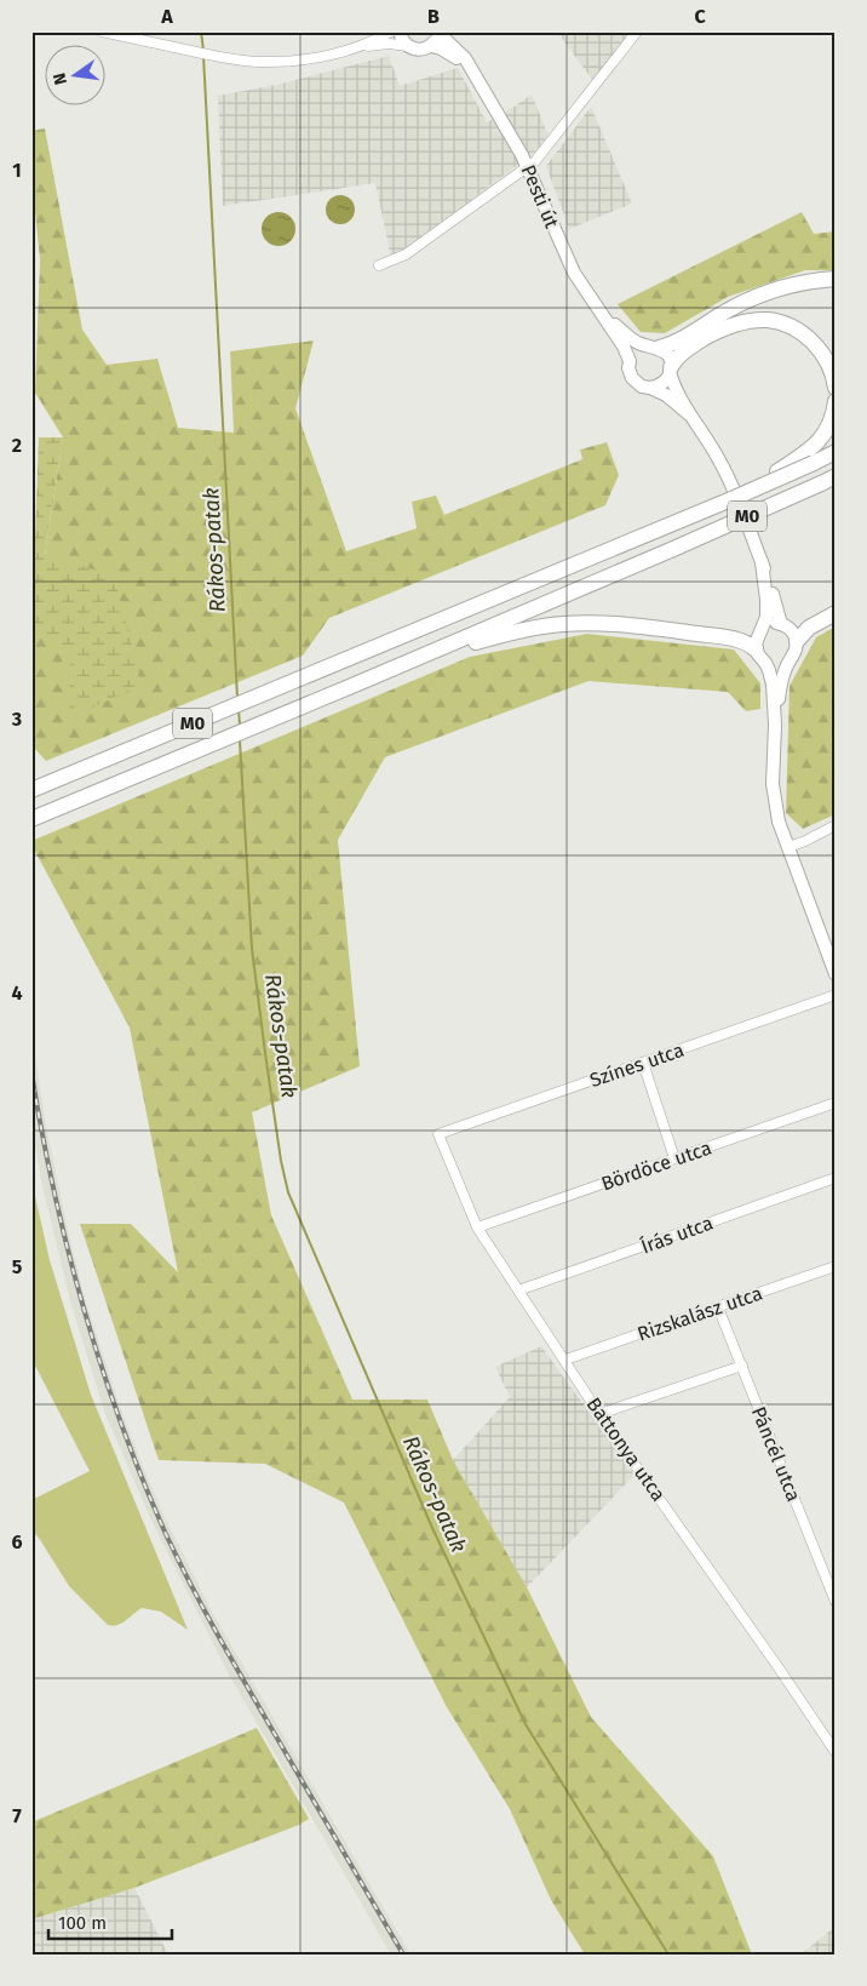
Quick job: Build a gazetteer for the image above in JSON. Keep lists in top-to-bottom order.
{
  "streets": {
    "highway": ["M0"],
    "main road": ["Pesti út"],
    "street": [
      "Színes utca",
      "Bördöce utca",
      "Írás utca",
      "Rizskalász utca",
      "Battonya utca",
      "Páncél utca"
    ]
  },
  "crossings": [
    ["Színes utca", "Battonya utca"],
    ["Bördöce utca", "Battonya utca"],
    ["Írás utca", "Battonya utca"],
    ["Rizskalász utca", "Battonya utca"],
    ["Rizskalász utca", "Páncél utca"]
  ],
  "water": ["Rákos-patak"],
  "scale_bar": "100 m",
  "north": "left",
  "grid": {
    "columns": ["A", "B", "C"],
    "rows": [
      "1",
      "2",
      "3",
      "4",
      "5",
      "6",
      "7"
    ]
  }
}
